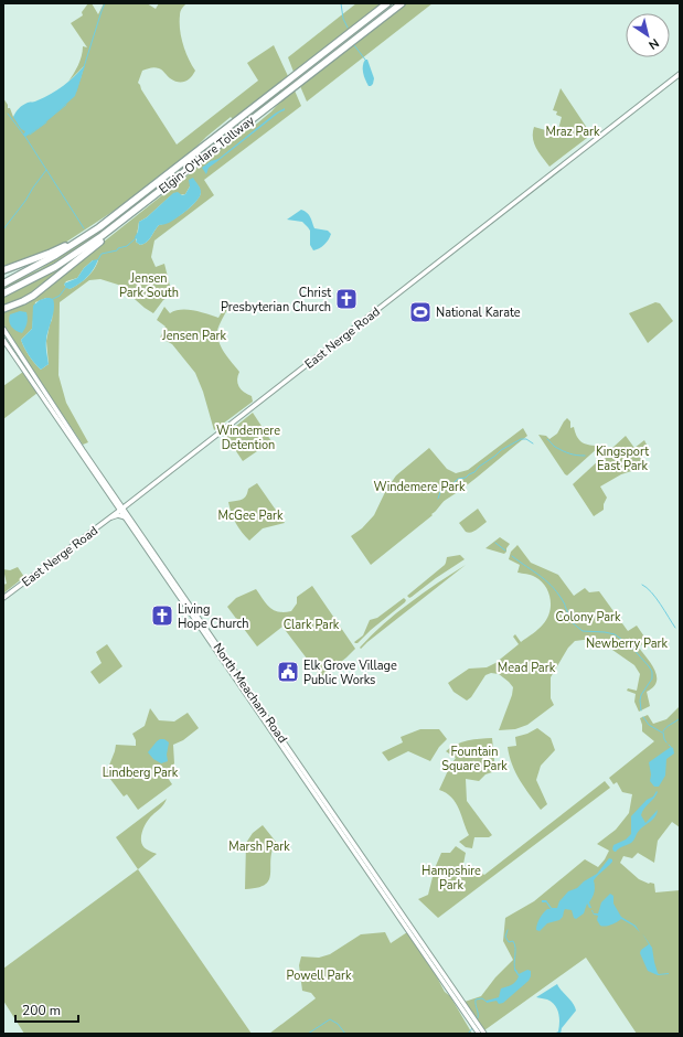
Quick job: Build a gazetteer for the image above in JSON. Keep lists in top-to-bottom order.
{
  "streets": {
    "highway": ["Elgin-O'Hare Tollway"],
    "main road": ["East Nerge Road", "North Meacham Road"]
  },
  "crossings": [
    ["East Nerge Road", "North Meacham Road"]
  ],
  "parks": [
    "Mraz Park",
    "Jensen Park South",
    "Jensen Park",
    "Windemere Detention",
    "Kingsport East Park",
    "Windemere Park",
    "McGee Park",
    "Colony Park",
    "Clark Park",
    "Newberry Park",
    "Mead Park",
    "Fountain Square Park",
    "Lindberg Park",
    "Marsh Park",
    "Hampshire Park",
    "Powell Park"
  ],
  "places": {
    "church": ["Christ Presbyterian Church", "Living Hope Church"],
    "sports": ["National Karate"],
    "public building": ["Elk Grove Village Public Works"]
  },
  "scale_bar": "200 m",
  "north": "bottom right"
}
